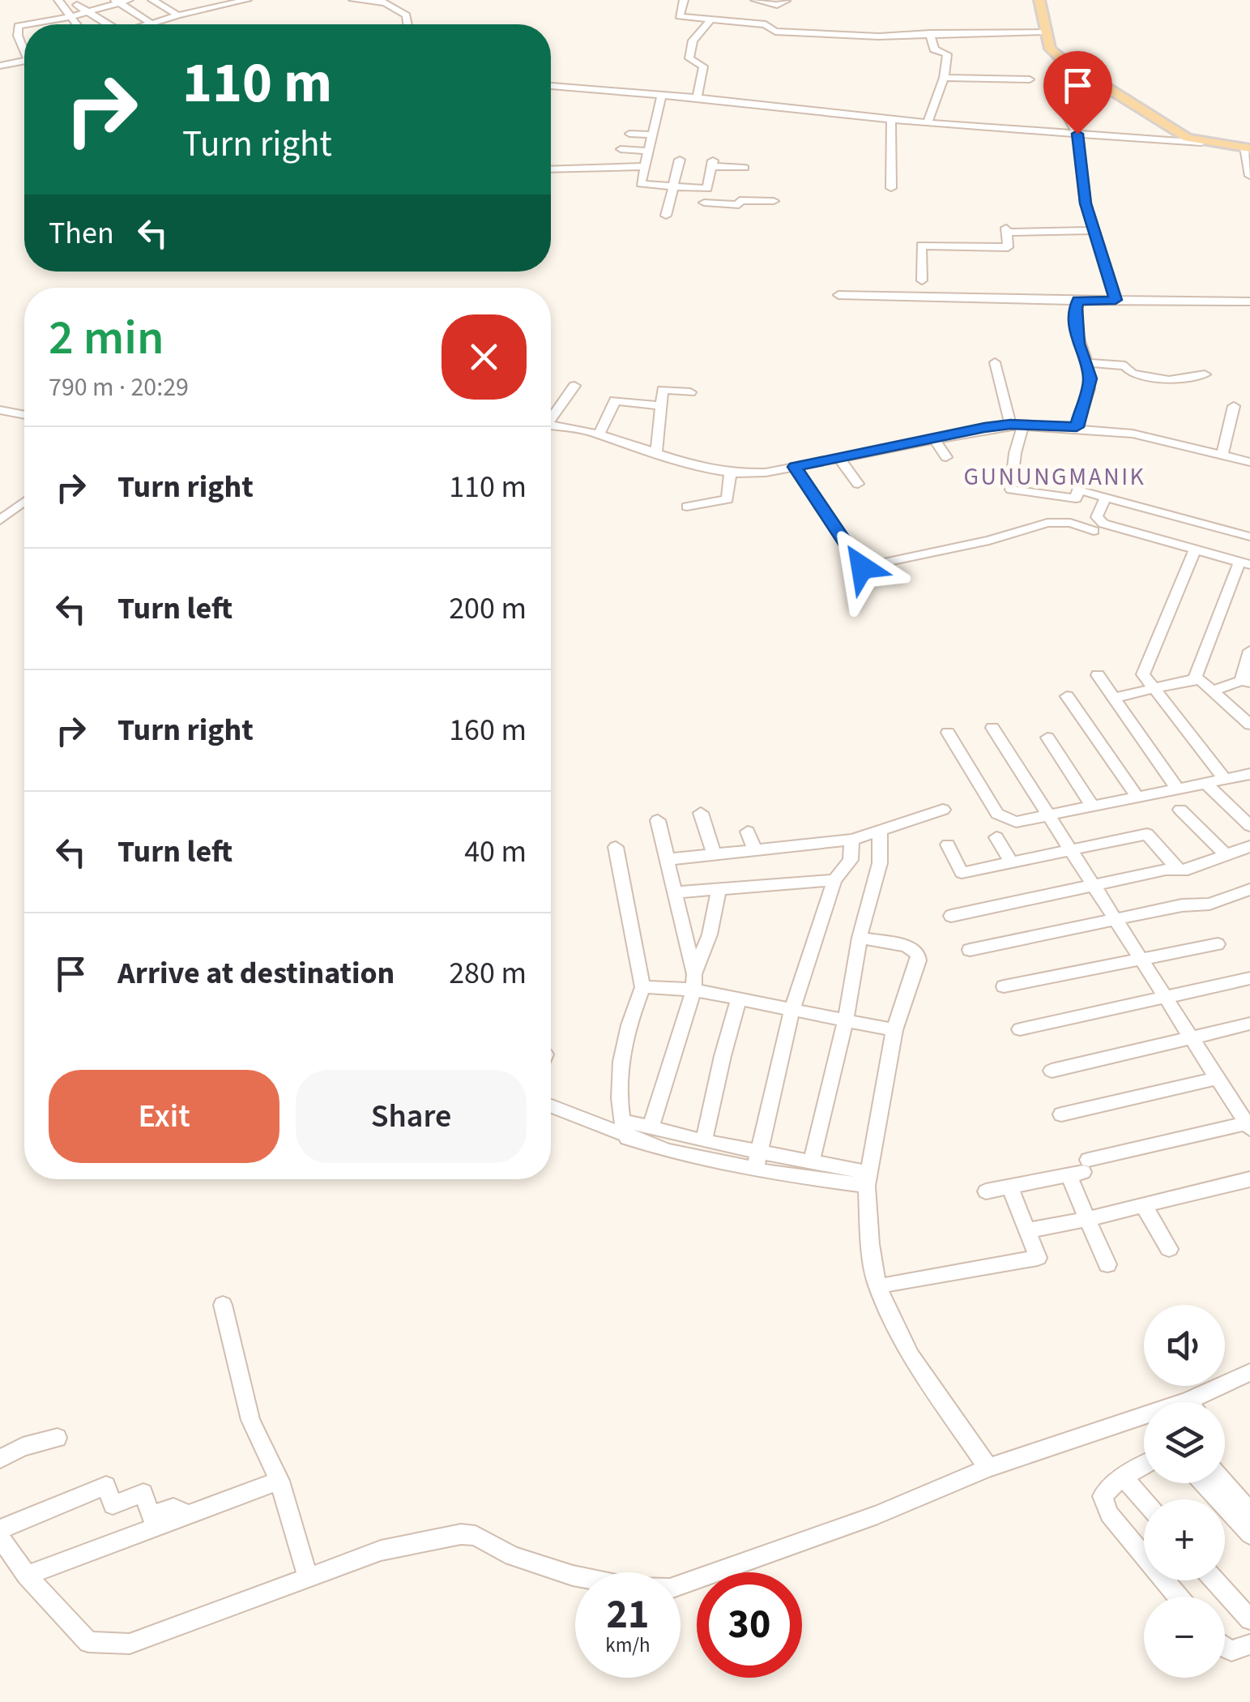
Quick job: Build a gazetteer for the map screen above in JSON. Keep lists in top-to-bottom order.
{
  "districts": ["GUNUNGMANIK"],
  "page": {
    "turn": ["110 m", "Turn right"],
    "then": "Then",
    "heading": ["2 min", "790 m · 20:29"],
    "list": [
      {
        "name": "Turn right",
        "value": "110 m"
      },
      {
        "name": "Turn left",
        "value": "200 m"
      },
      {
        "name": "Turn right",
        "value": "160 m"
      },
      {
        "name": "Turn left",
        "value": "40 m"
      },
      {
        "name": "Arrive at destination",
        "value": "280 m"
      }
    ],
    "buttons": ["Exit", "Share"],
    "map_buttons": ["+", "−"],
    "speed": "21 km/h",
    "limit": "30"
  }
}
